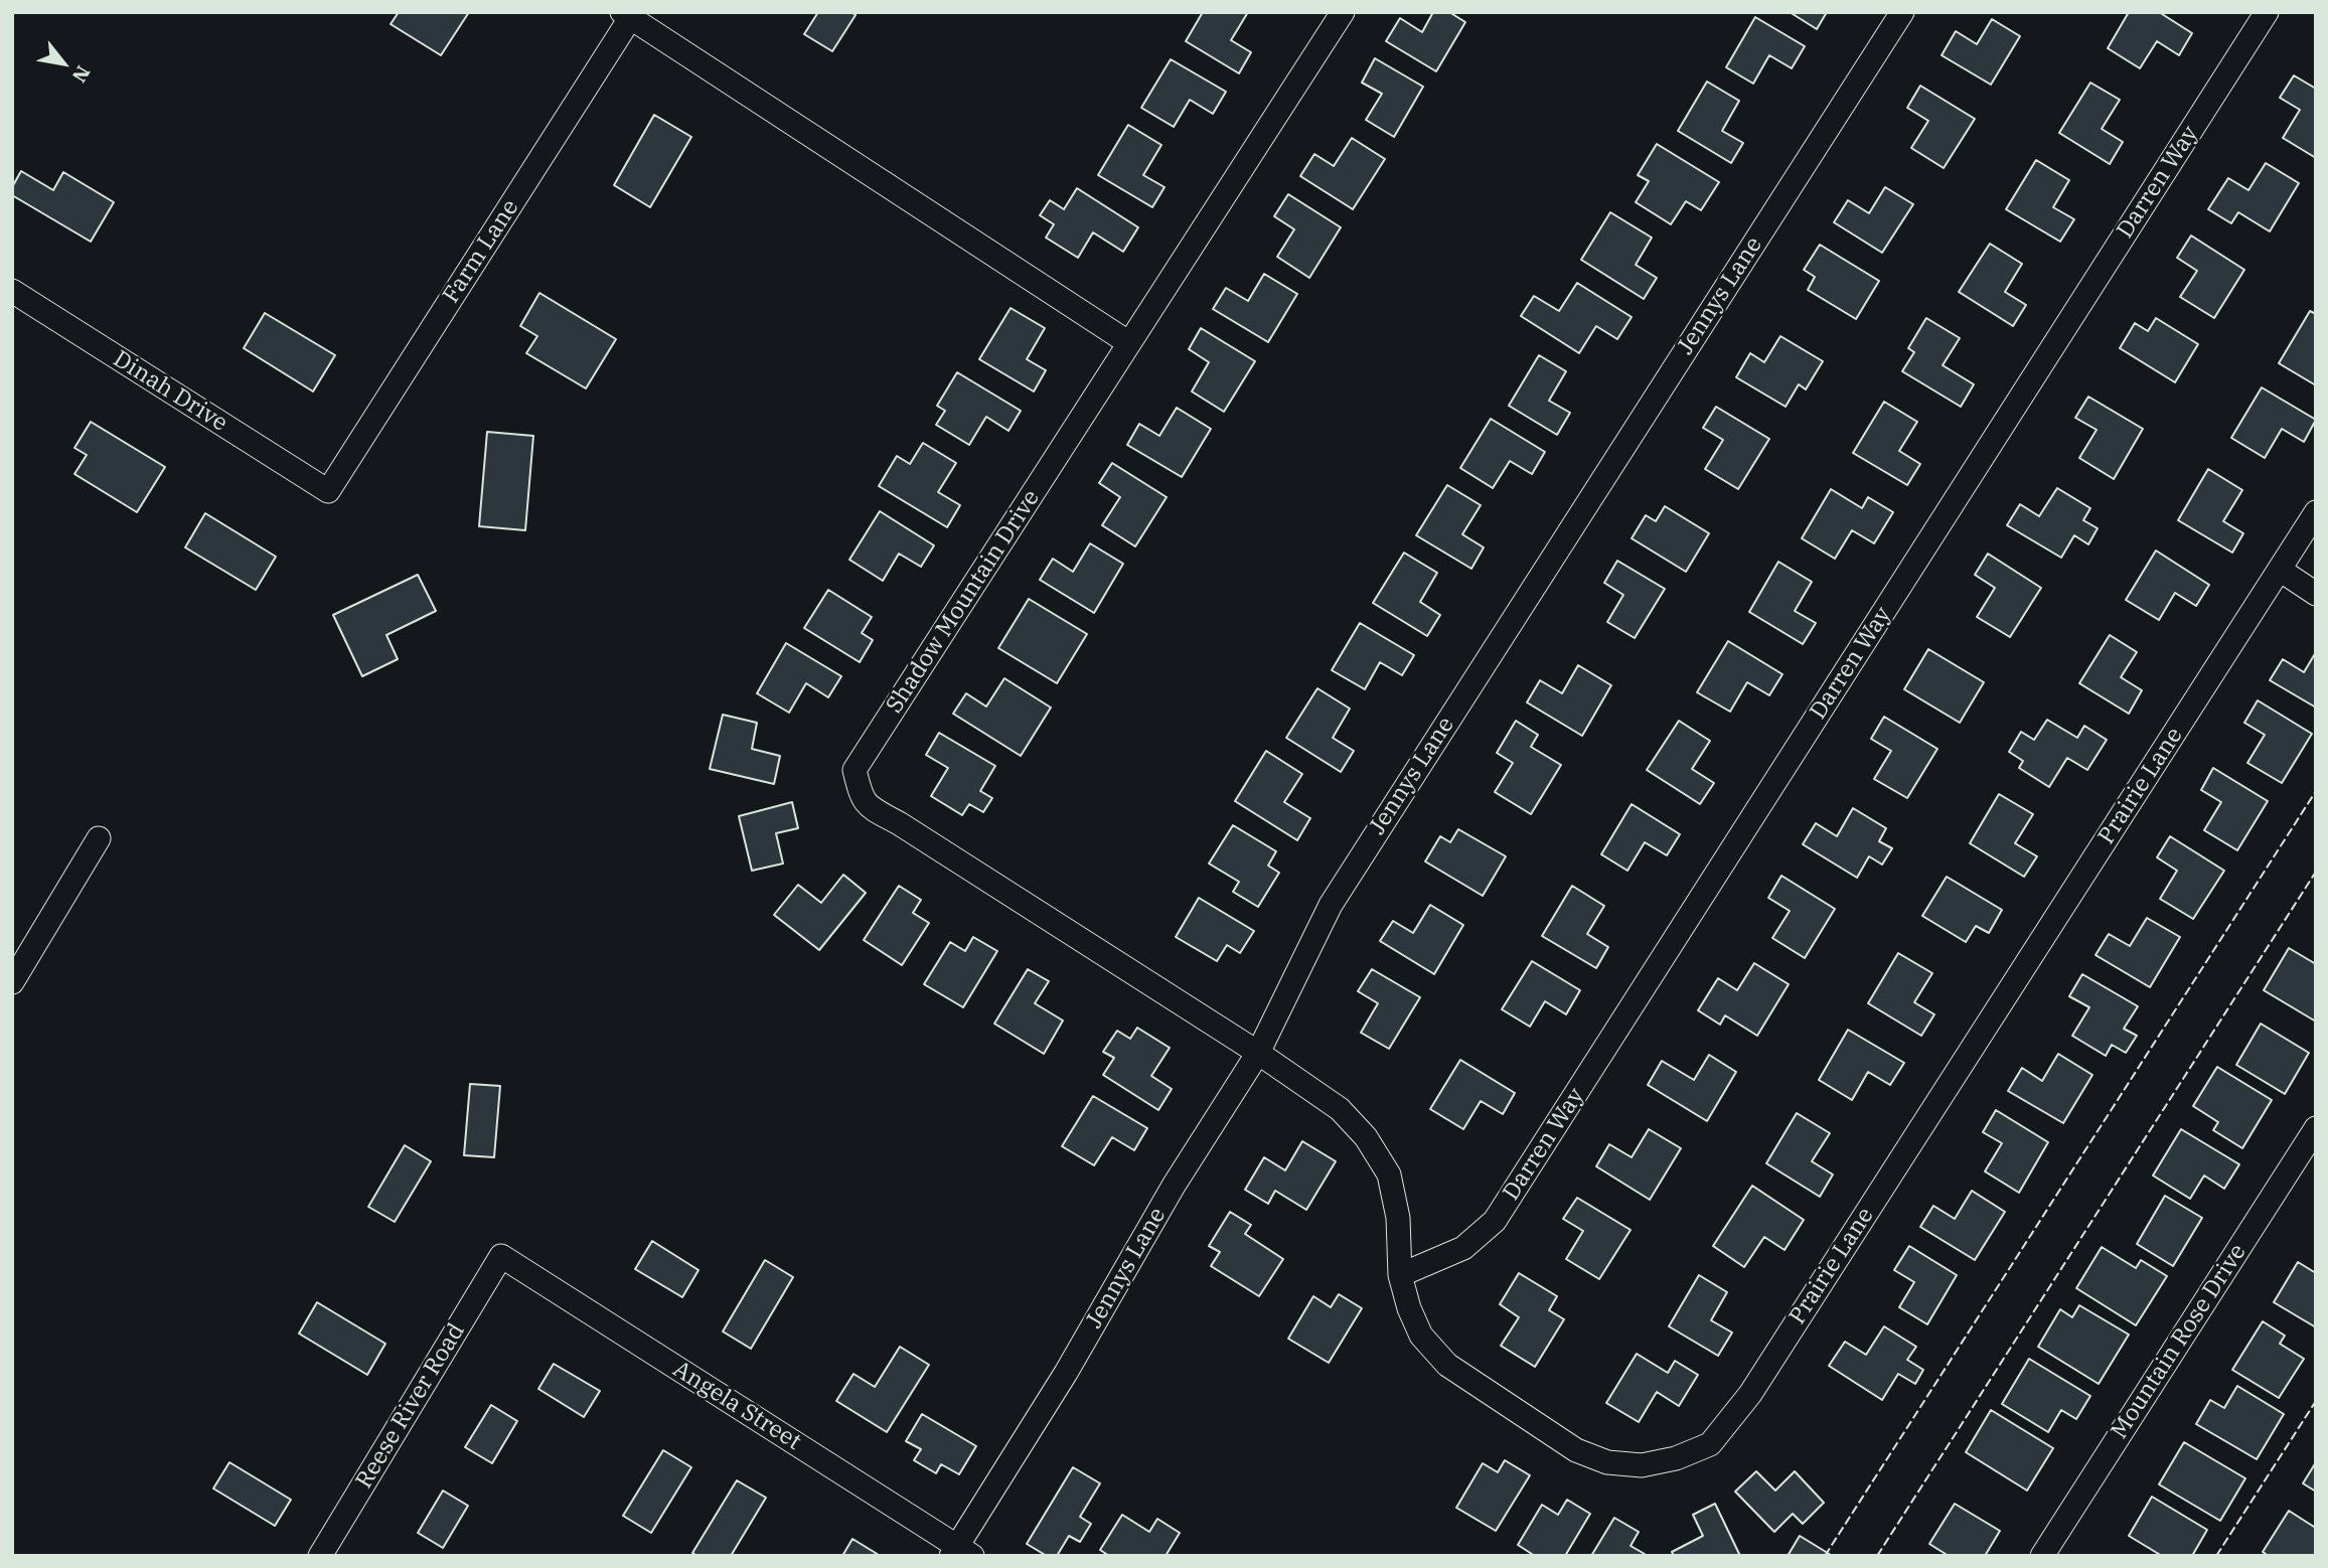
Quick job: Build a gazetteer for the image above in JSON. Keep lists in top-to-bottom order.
{
  "streets": {
    "street": [
      "Darren Way",
      "Farm Lane",
      "Jennys Lane",
      "Dinah Drive",
      "Shadow Mountain Drive",
      "Prairie Lane",
      "Mountain Rose Drive",
      "Reese River Road",
      "Angela Street"
    ]
  },
  "crossings": [
    ["Darren Way", "Prairie Lane"],
    ["Farm Lane", "Dinah Drive"],
    ["Jennys Lane", "Shadow Mountain Drive"],
    ["Jennys Lane", "Prairie Lane"],
    ["Jennys Lane", "Angela Street"],
    ["Shadow Mountain Drive", "Prairie Lane"],
    ["Reese River Road", "Angela Street"]
  ],
  "north": "bottom right"
}
